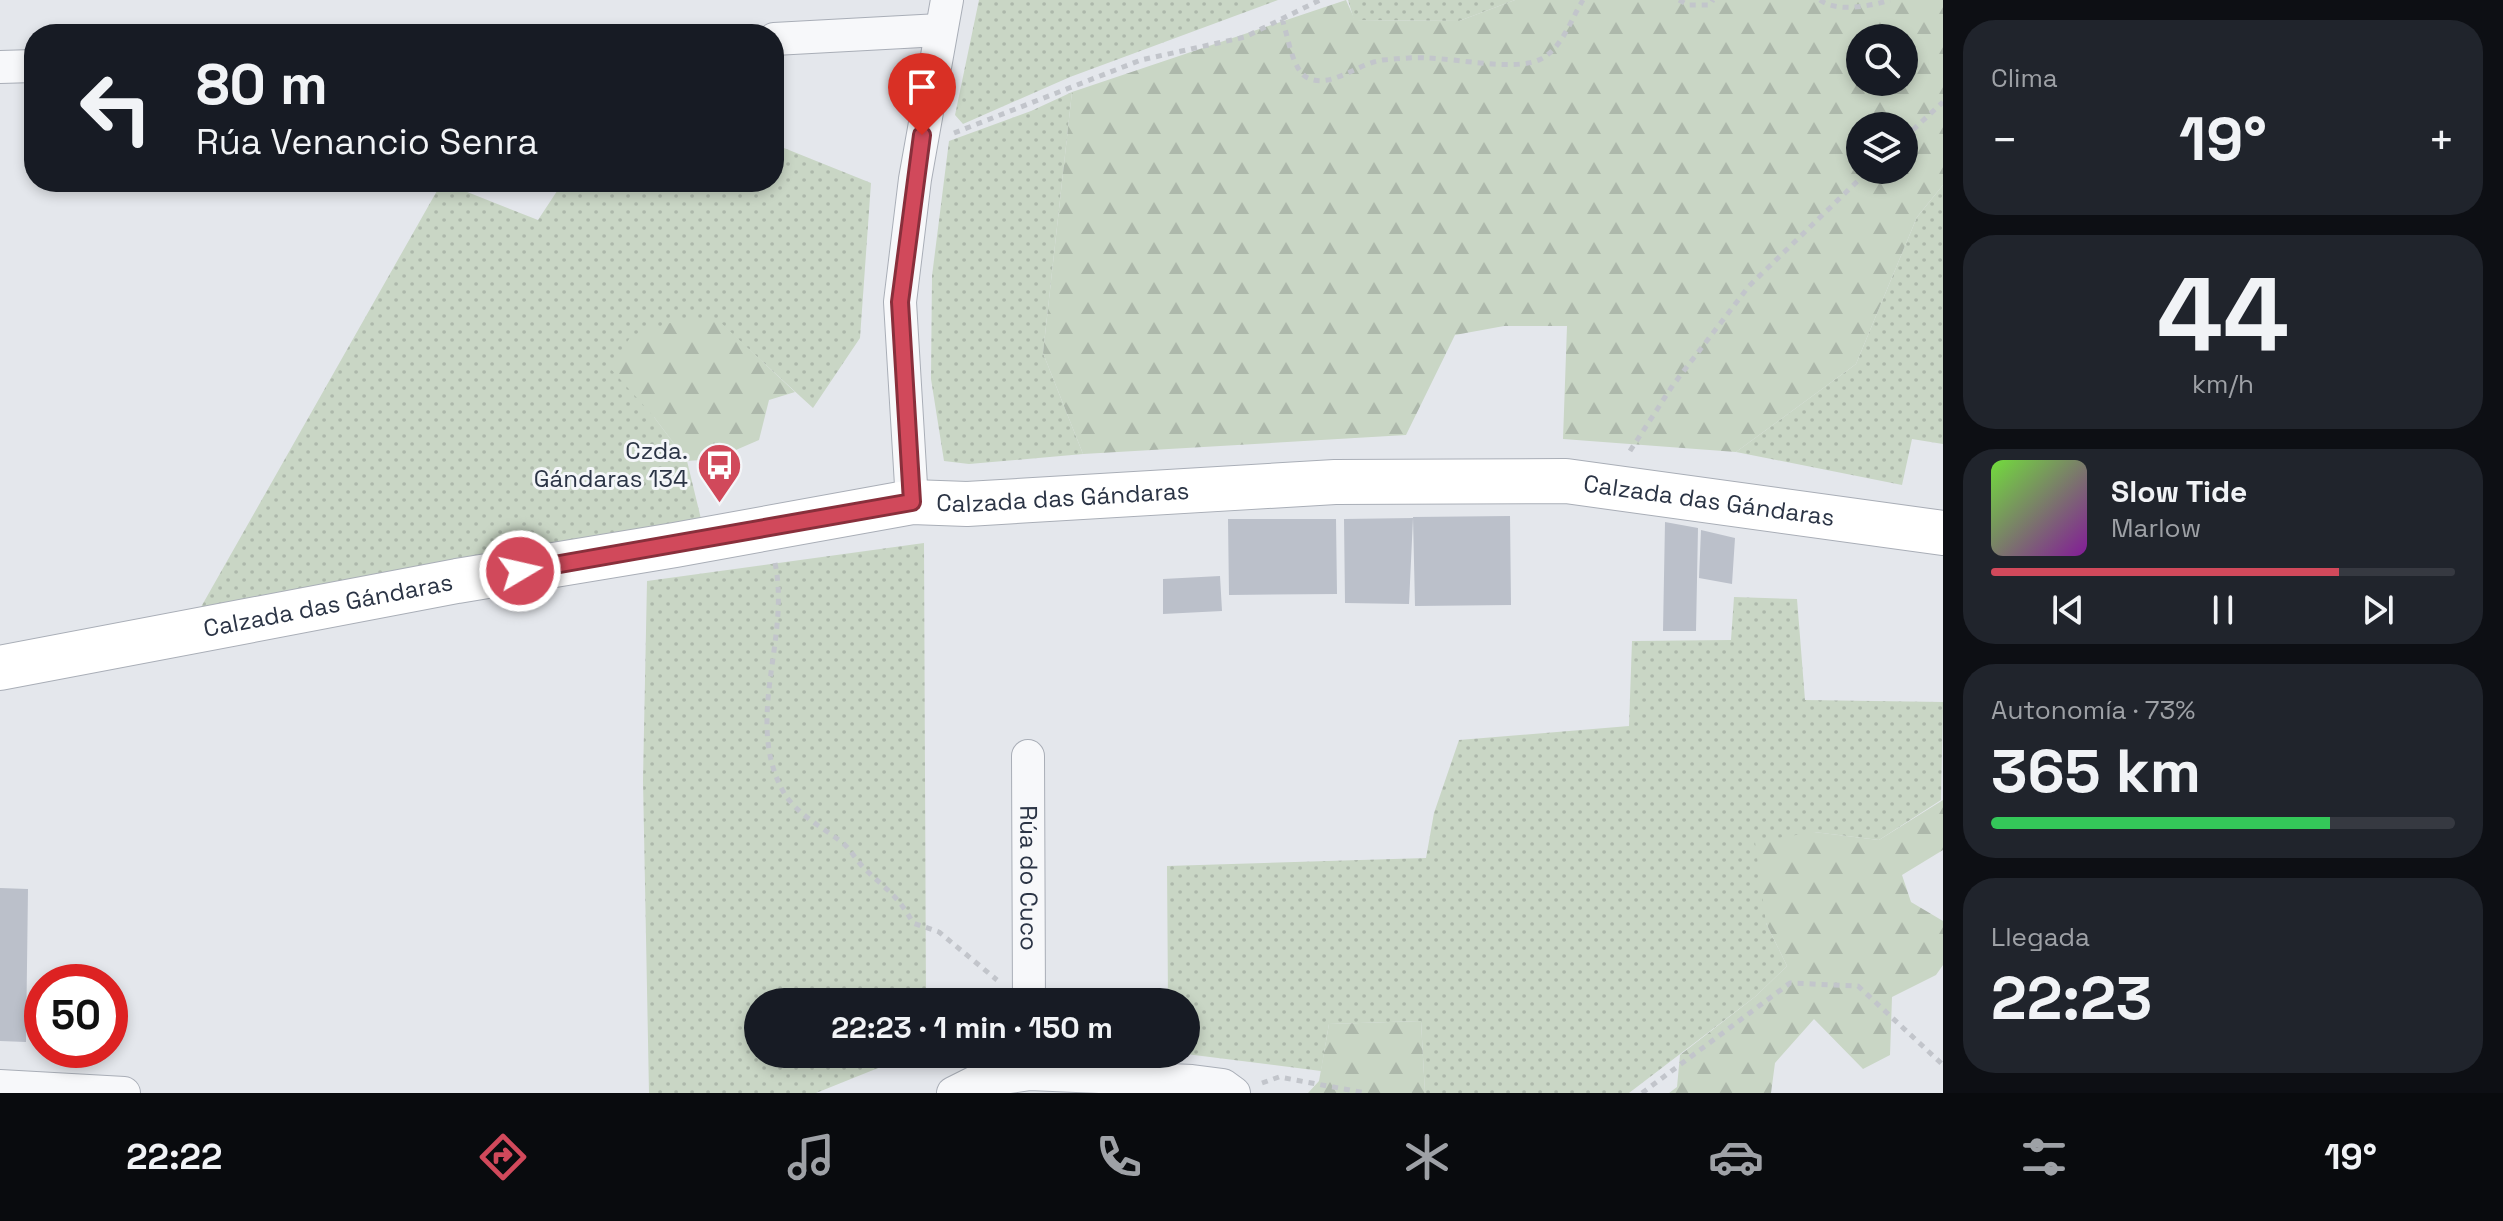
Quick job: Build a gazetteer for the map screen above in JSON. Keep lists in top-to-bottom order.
{
  "streets": {
    "main road": ["Calzada das Gándaras"],
    "street": ["Rúa do Cuco"]
  },
  "places": {
    "bus stop": ["Czda. Gándaras 134"]
  },
  "page": {
    "tile": [
      "Clima",
      ["44", "km/h"],
      ["Autonomía · 73%", "365 km"],
      ["Llegada", "22:23"]
    ],
    "turn": ["80 m", "Rúa Venancio Senra"],
    "heat": ["−", "19°", "+"],
    "song": ["Slow Tide", "Marlow"],
    "limit": "50",
    "trip": "22:23 · 1 min · 150 m",
    "tabs": ["22:22", "19°"]
  }
}
